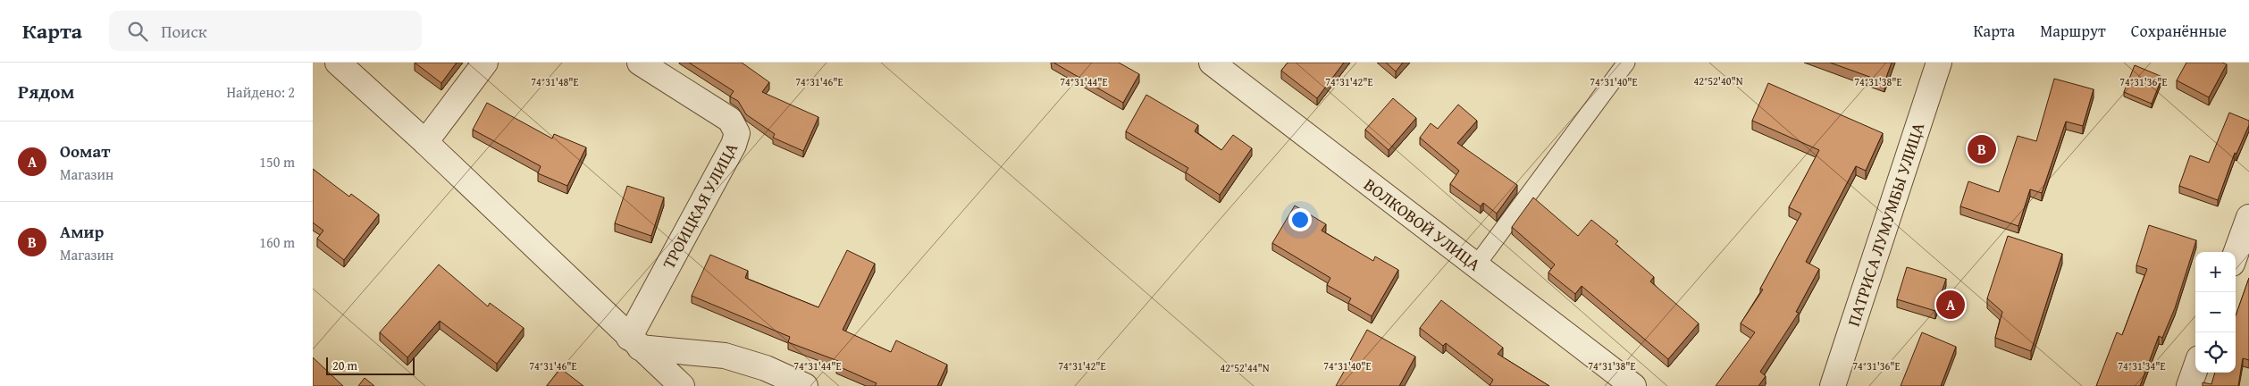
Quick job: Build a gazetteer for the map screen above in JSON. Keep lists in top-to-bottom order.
{
  "streets": {
    "street": ["ТРОИЦКАЯ УЛИЦА", "ВОЛКОВОЙ УЛИЦА", "ПАТРИСА ЛУМУМБЫ УЛИЦА"]
  },
  "scale_bar": "20 m",
  "page": {
    "header": "Карта",
    "search": "Поиск",
    "nav": ["Карта", "Маршрут", "Сохранённые"],
    "heading": ["Рядом", "Найдено: 2"],
    "list": [
      {
        "mark": "A",
        "name": "Оомат",
        "note": "Магазин",
        "value": "150 m"
      },
      {
        "mark": "B",
        "name": "Амир",
        "note": "Магазин",
        "value": "160 m"
      }
    ],
    "pins": ["B", "A"],
    "map_buttons": ["+", "−"],
    "scale": "20 m"
  },
  "coordinates": [
    "42°52'40\"N",
    "74°31'48\"E",
    "74°31'46\"E",
    "74°31'44\"E",
    "74°31'42\"E",
    "74°31'40\"E",
    "74°31'38\"E",
    "74°31'36\"E",
    "74°31'34\"E",
    "42°52'44\"N"
  ]
}
